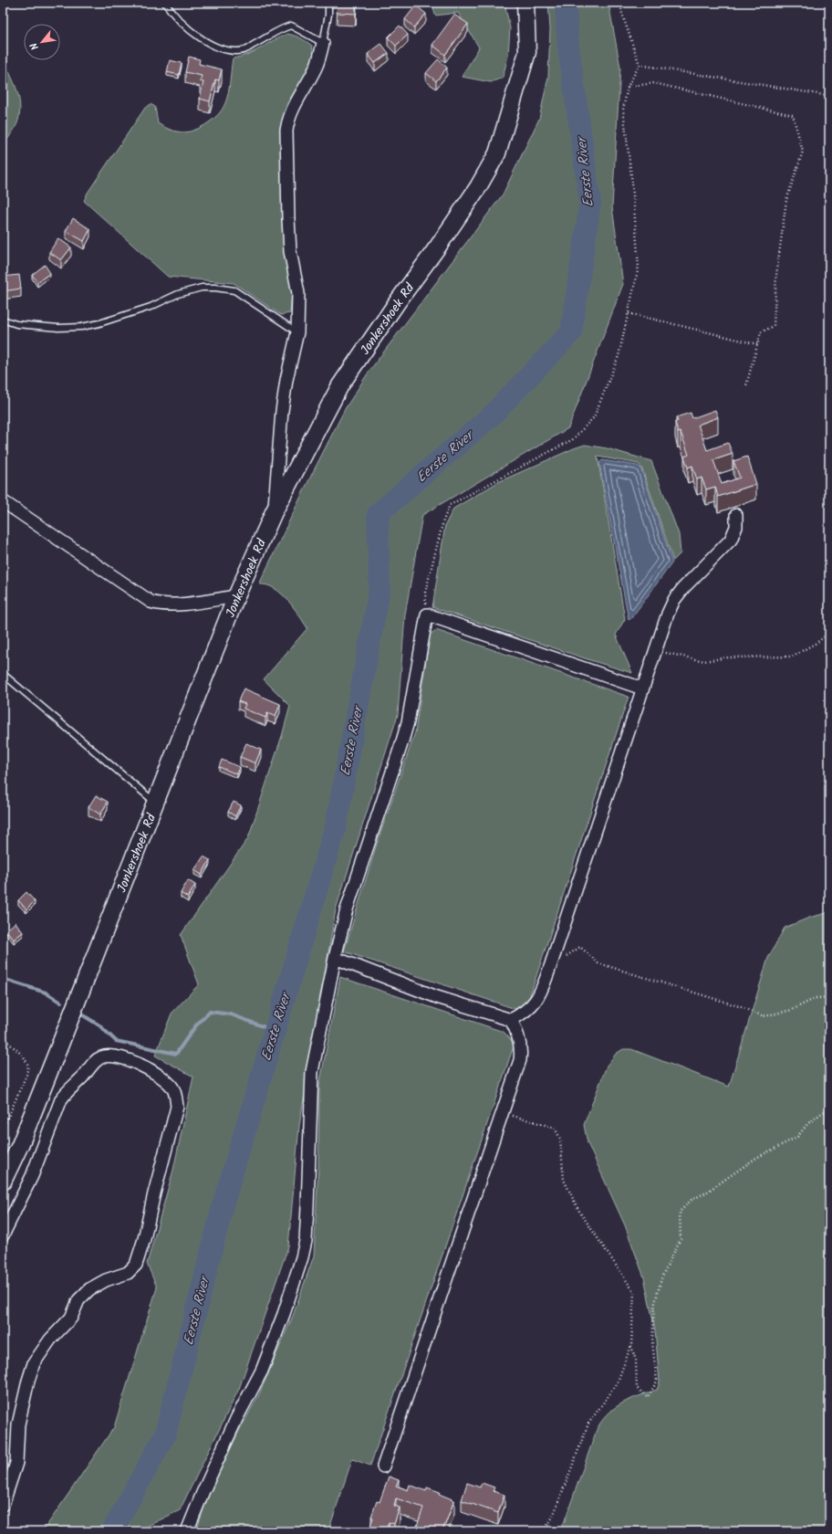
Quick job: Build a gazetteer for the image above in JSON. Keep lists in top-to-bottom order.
{
  "streets": {
    "street": ["Jonkershoek Rd"]
  },
  "water": ["Eerste River"],
  "north": "bottom left"
}
